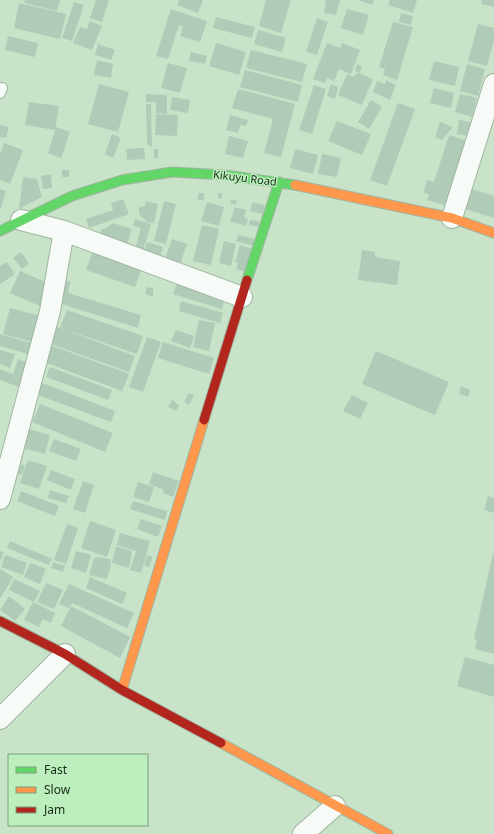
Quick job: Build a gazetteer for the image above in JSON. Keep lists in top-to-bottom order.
{
  "streets": {
    "street": ["Kikuyu Road"]
  },
  "legend": ["Fast", "Slow", "Jam"]
}
